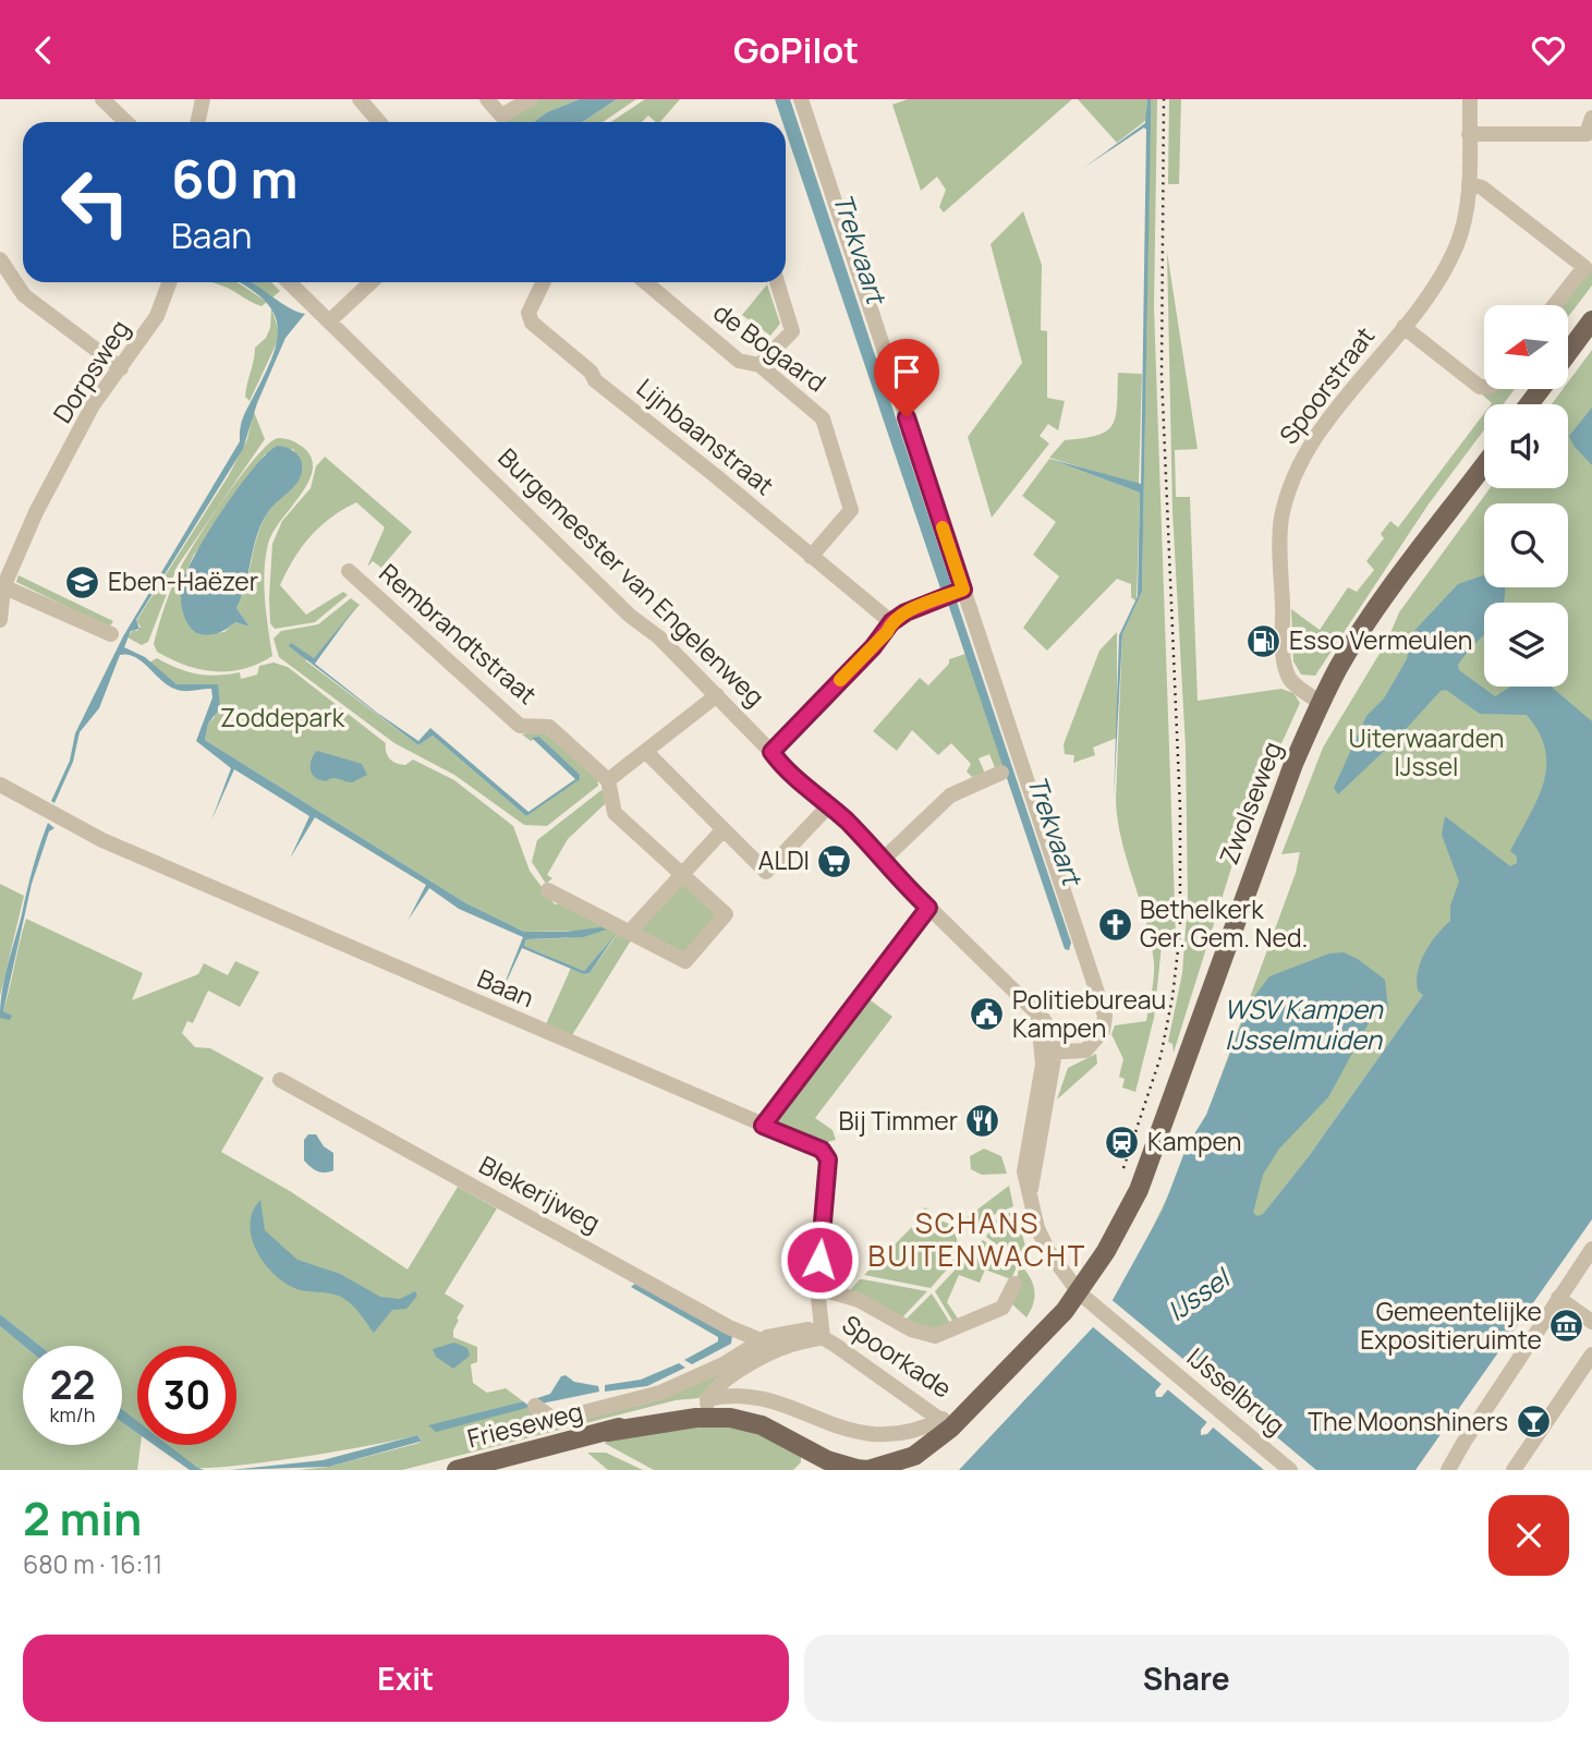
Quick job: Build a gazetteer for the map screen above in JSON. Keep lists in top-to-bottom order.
{
  "streets": {
    "main road": ["Zwolseweg", "Spoorkade", "Frieseweg"],
    "street": [
      "de Bogaard",
      "Dorpsweg",
      "Spoorstraat",
      "Lijnbaanstraat",
      "Burgemeester van Engelenweg",
      "Rembrandtstraat",
      "Baan",
      "Blekerijweg",
      "IJsselbrug"
    ]
  },
  "crossings": [
    ["de Bogaard", "Lijnbaanstraat"],
    ["Spoorstraat", "Zwolseweg"],
    ["Burgemeester van Engelenweg", "IJsselbrug"],
    ["Zwolseweg", "Spoorkade"],
    ["Zwolseweg", "IJsselbrug"],
    ["Baan", "Spoorkade"],
    ["Blekerijweg", "Frieseweg"],
    ["Spoorkade", "IJsselbrug"],
    ["Spoorkade", "Frieseweg"]
  ],
  "districts": ["SCHANS BUITENWACHT"],
  "water": ["Trekvaart", "WSV Kampen IJsselmuiden", "IJssel"],
  "parks": ["Zoddepark", "Uiterwaarden IJssel"],
  "places": {
    "school or university": ["Eben-Haëzer"],
    "fuel station": ["Esso Vermeulen"],
    "supermarket": ["ALDI"],
    "church": ["Bethelkerk Ger. Gem. Ned."],
    "public building": ["Politiebureau Kampen"],
    "restaurant": ["Bij Timmer"],
    "station": ["Kampen"],
    "museum": ["Gemeentelijke Expositieruimte"],
    "bar": ["The Moonshiners"]
  },
  "north": "left",
  "page": {
    "header": "GoPilot",
    "turn": ["60 m", "Baan"],
    "speed": "22 km/h",
    "limit": "30",
    "heading": ["2 min", "680 m · 16:11"],
    "buttons": ["Exit", "Share"]
  }
}
